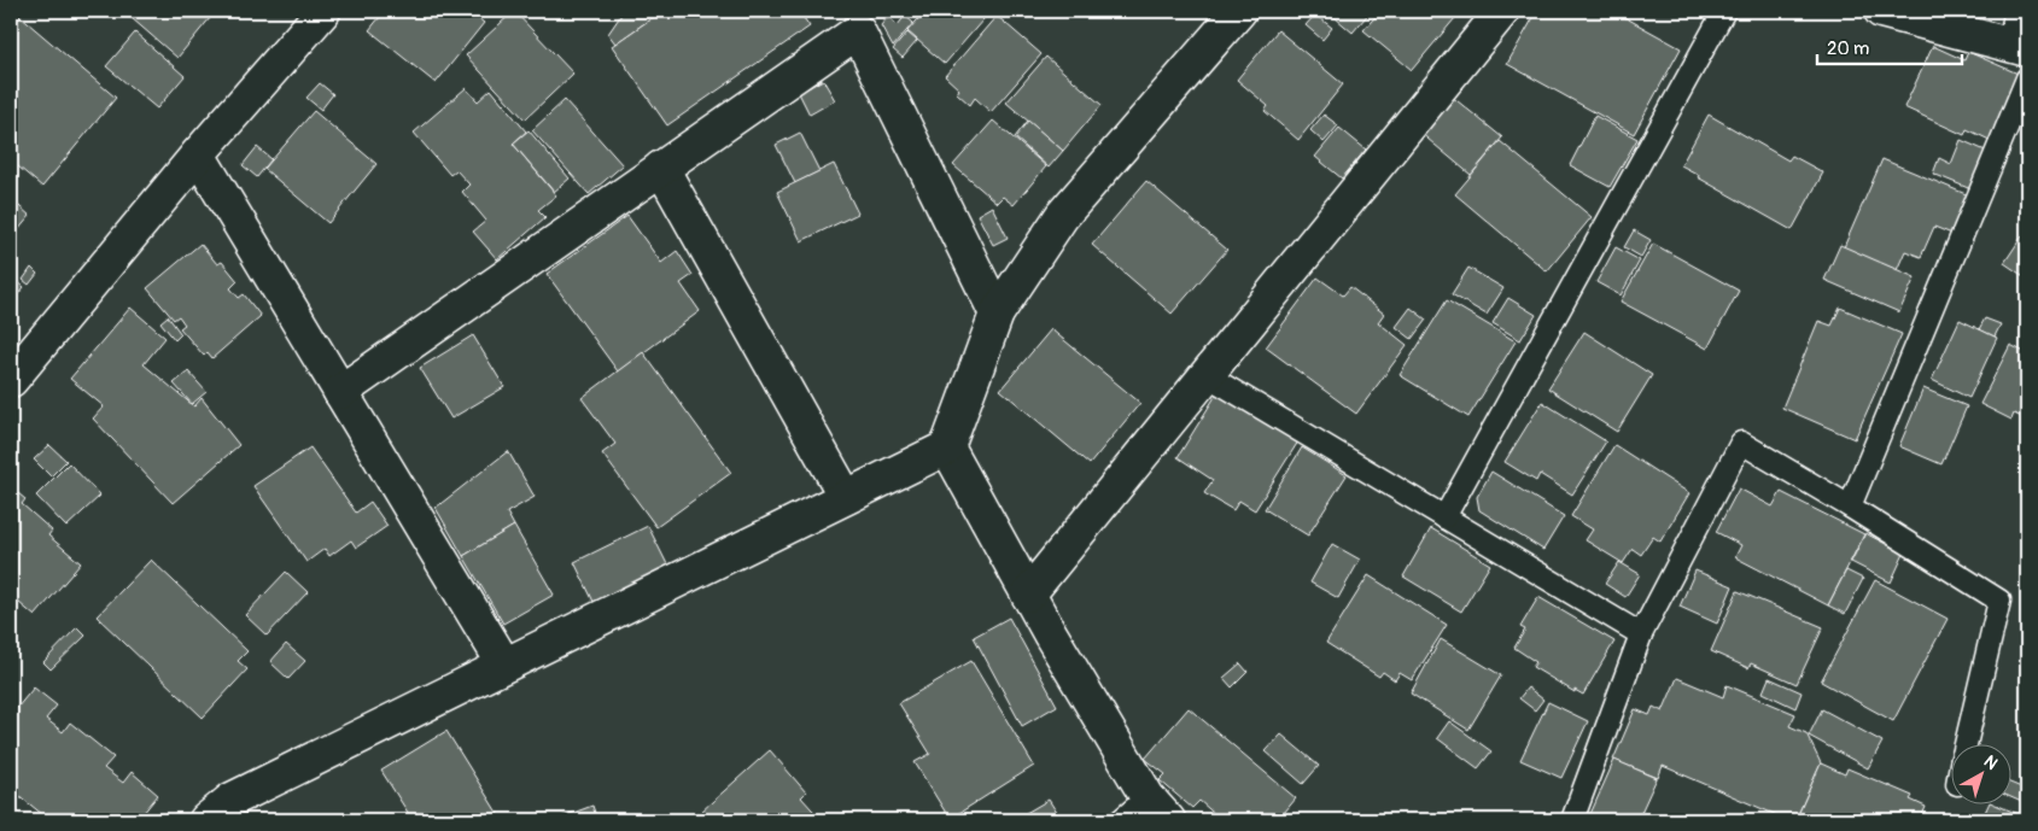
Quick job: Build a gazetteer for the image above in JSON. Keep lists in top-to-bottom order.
{
  "scale_bar": "20 m",
  "north": "top right"
}
